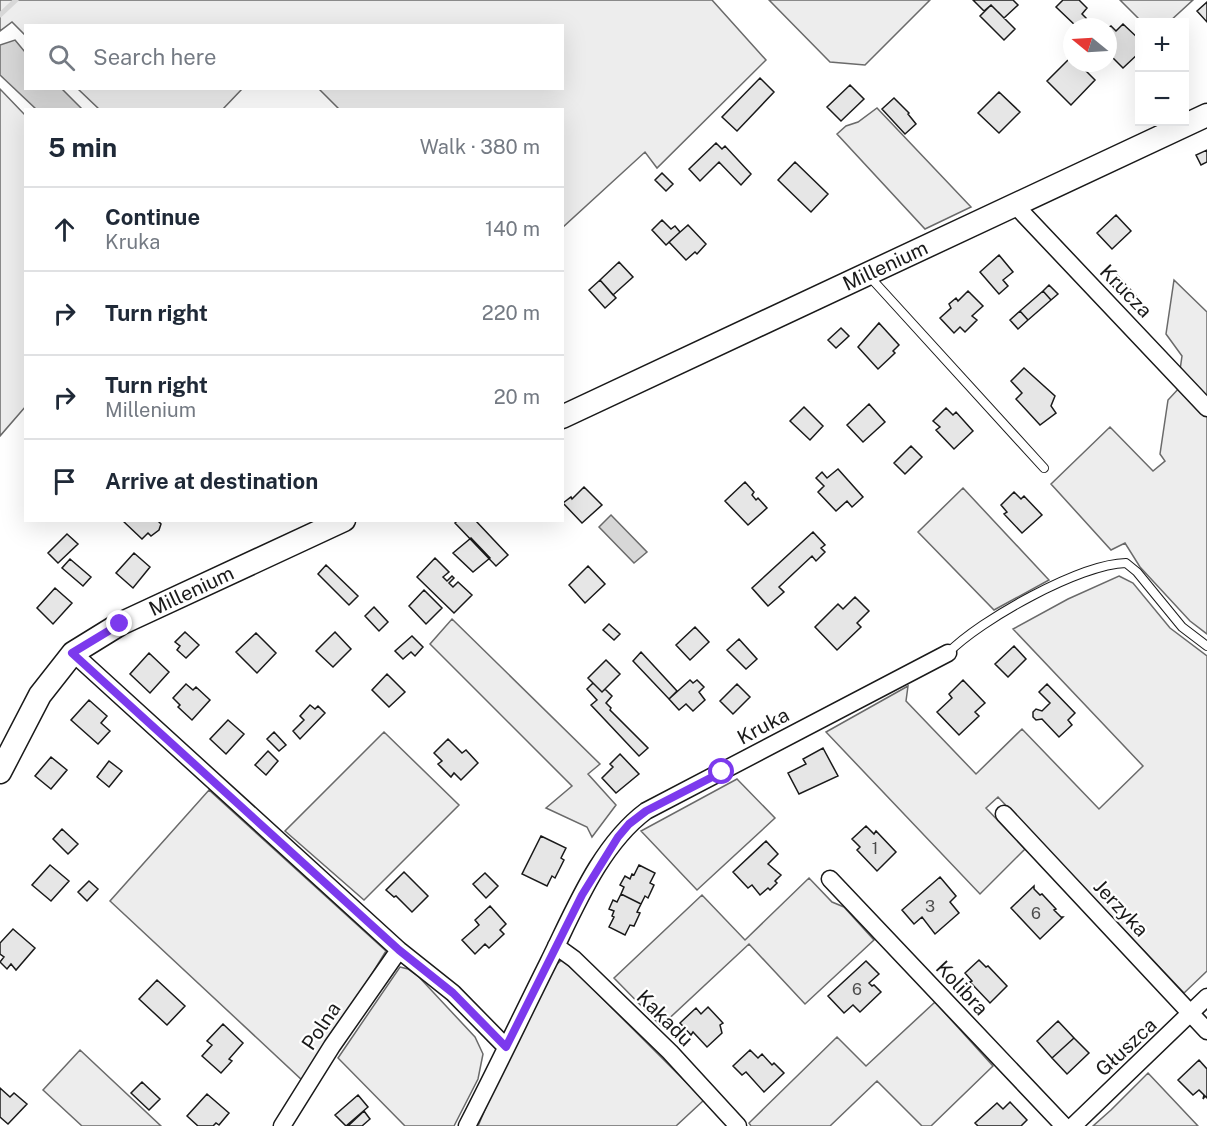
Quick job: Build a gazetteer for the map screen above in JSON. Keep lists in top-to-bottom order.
{
  "streets": {
    "street": [
      "Millenium",
      "Krucza",
      "Kruka",
      "Jerzyka",
      "Kolibra",
      "Kakadu",
      "Polna",
      "Głuszca"
    ]
  },
  "crossings": [
    ["Millenium", "Krucza"],
    ["Kruka", "Kakadu"],
    ["Jerzyka", "Głuszca"]
  ],
  "house_numbers": [
    "1",
    "3",
    "6",
    "6"
  ],
  "north": "left",
  "page": {
    "map_buttons": ["+", "−"],
    "search": "Search here",
    "heading": ["5 min", "Walk · 380 m"],
    "list": [
      ["Continue", "Kruka", "140 m"],
      ["Turn right", "220 m"],
      ["Turn right", "Millenium", "20 m"],
      "Arrive at destination"
    ]
  }
}
